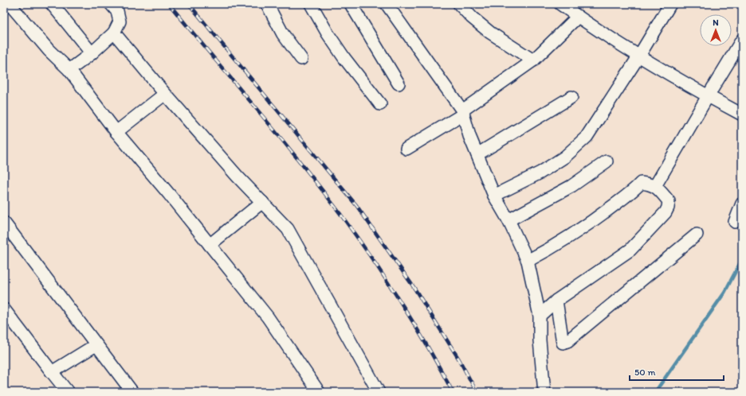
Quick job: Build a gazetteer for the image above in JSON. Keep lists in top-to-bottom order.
{
  "scale_bar": "50 m",
  "north": "top"
}
